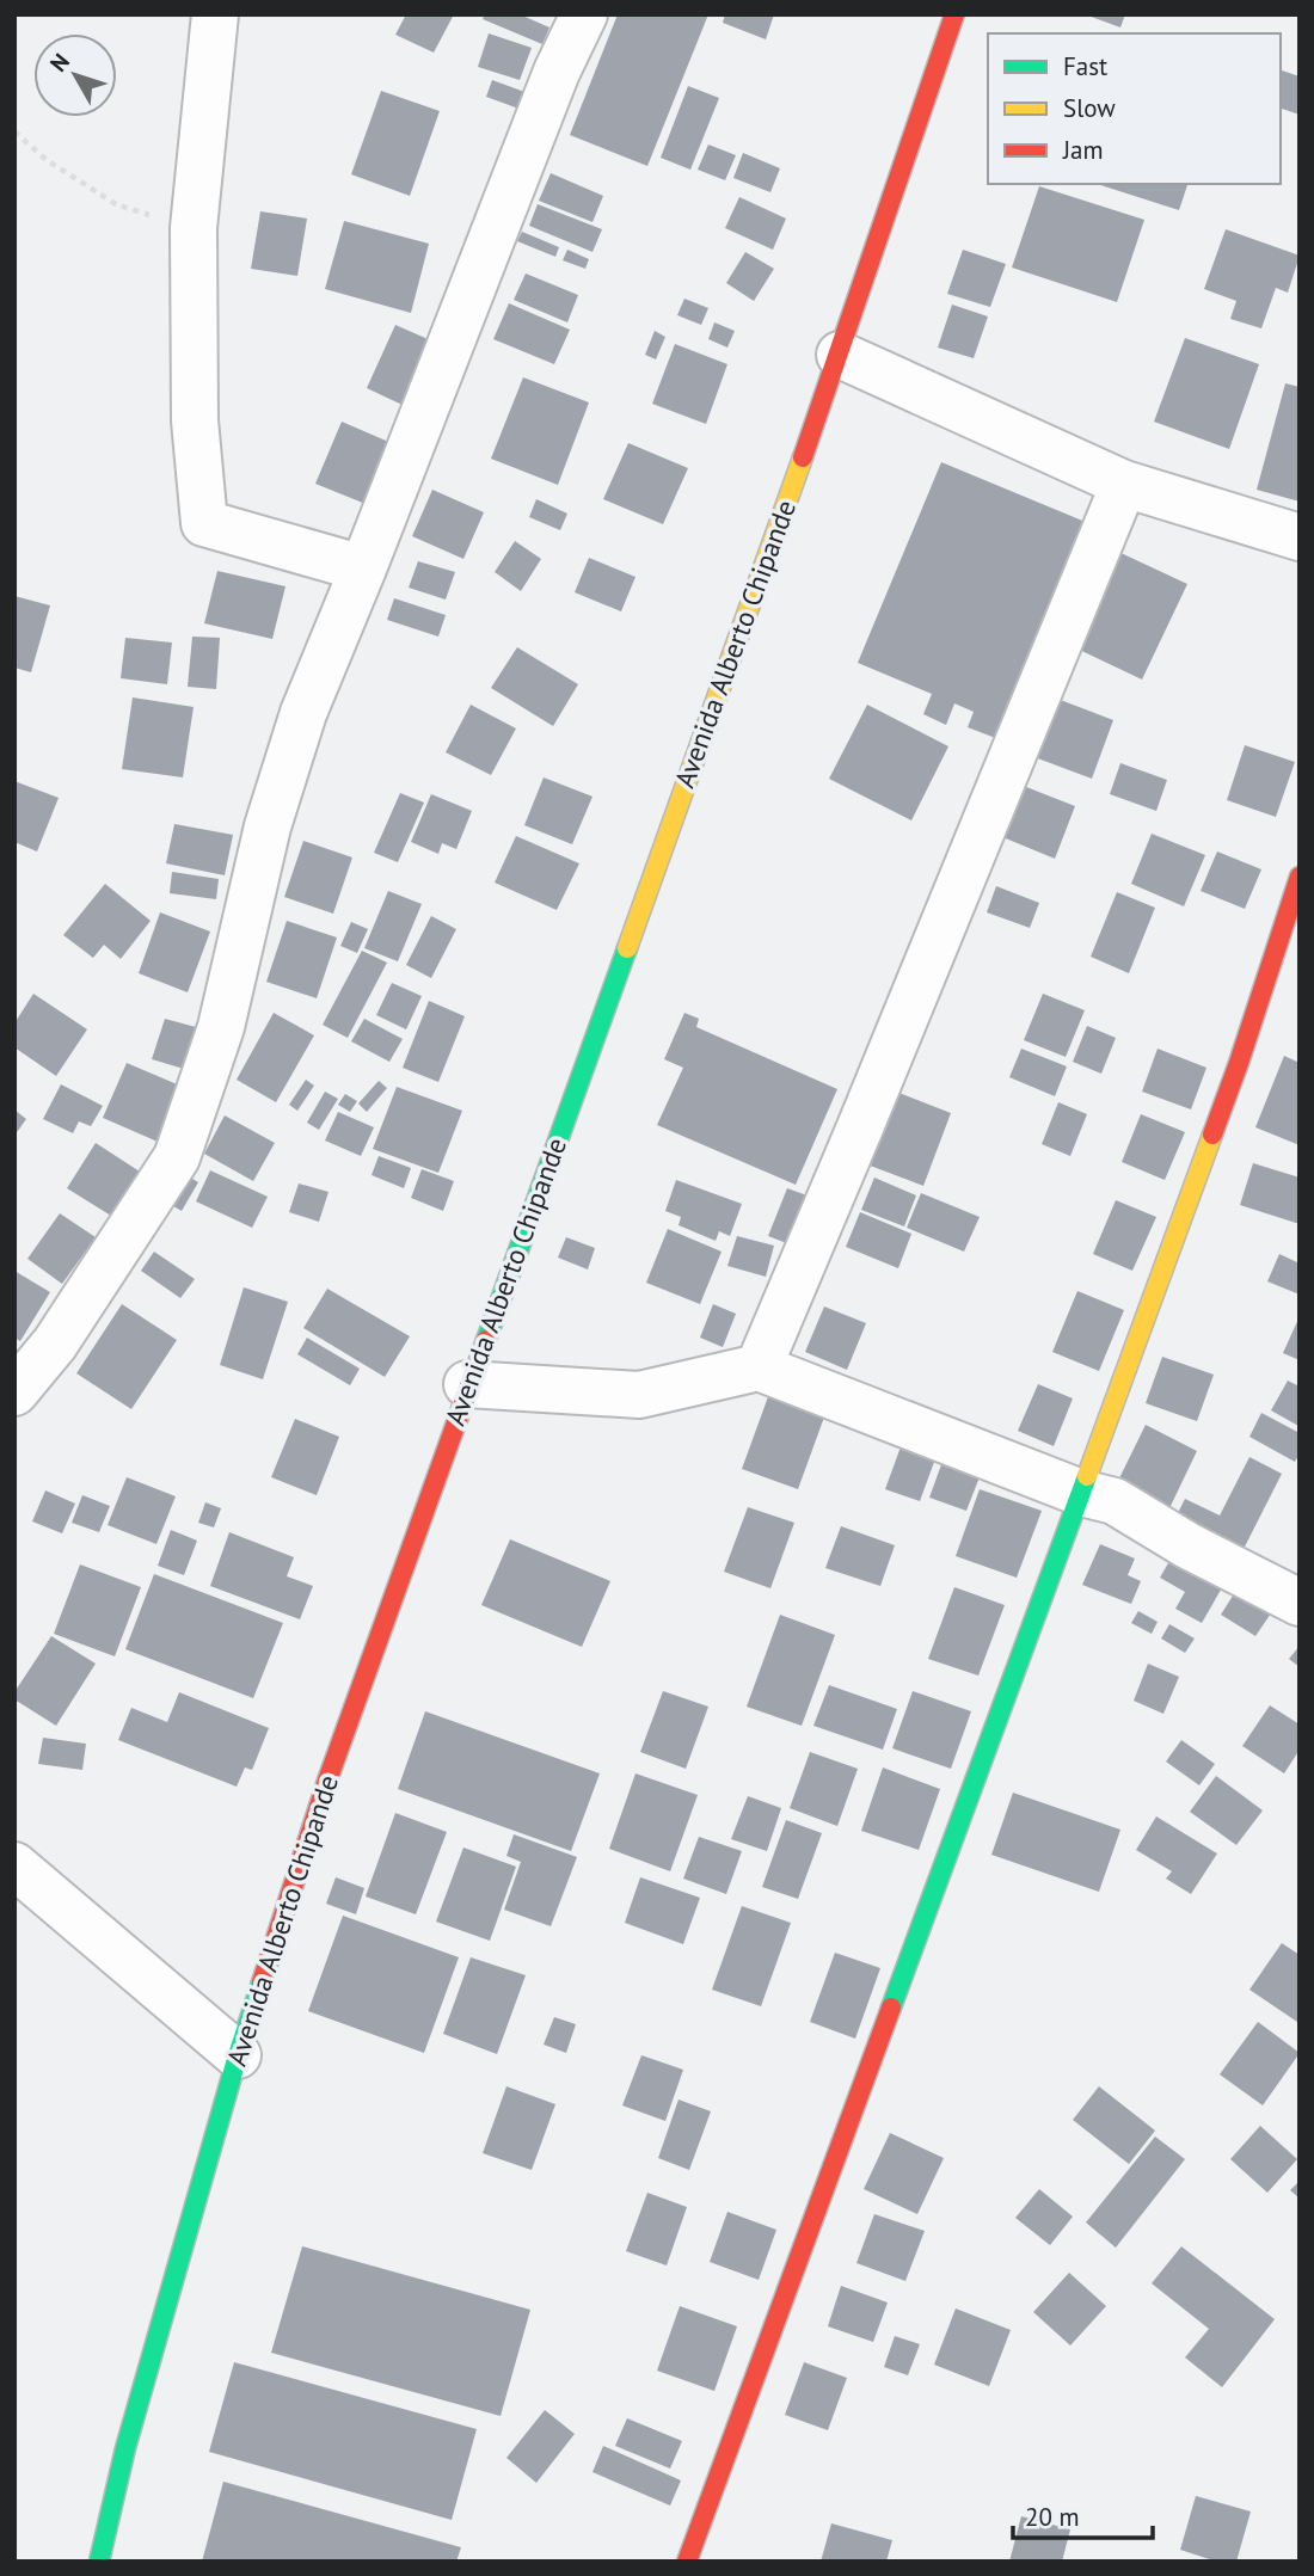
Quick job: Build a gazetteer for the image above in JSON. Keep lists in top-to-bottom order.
{
  "streets": {
    "main road": ["Avenida Alberto Chipande"]
  },
  "legend": ["Fast", "Slow", "Jam"],
  "scale_bar": "20 m",
  "north": "top left"
}
